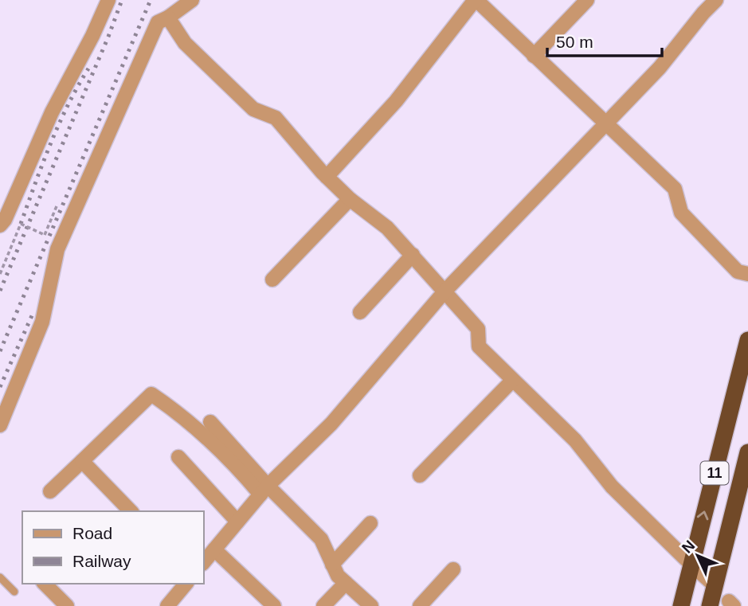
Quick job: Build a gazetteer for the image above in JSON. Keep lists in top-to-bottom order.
{
  "streets": {
    "highway": ["11"]
  },
  "legend": ["Road", "Railway"],
  "scale_bar": "50 m",
  "north": "top left"
}
